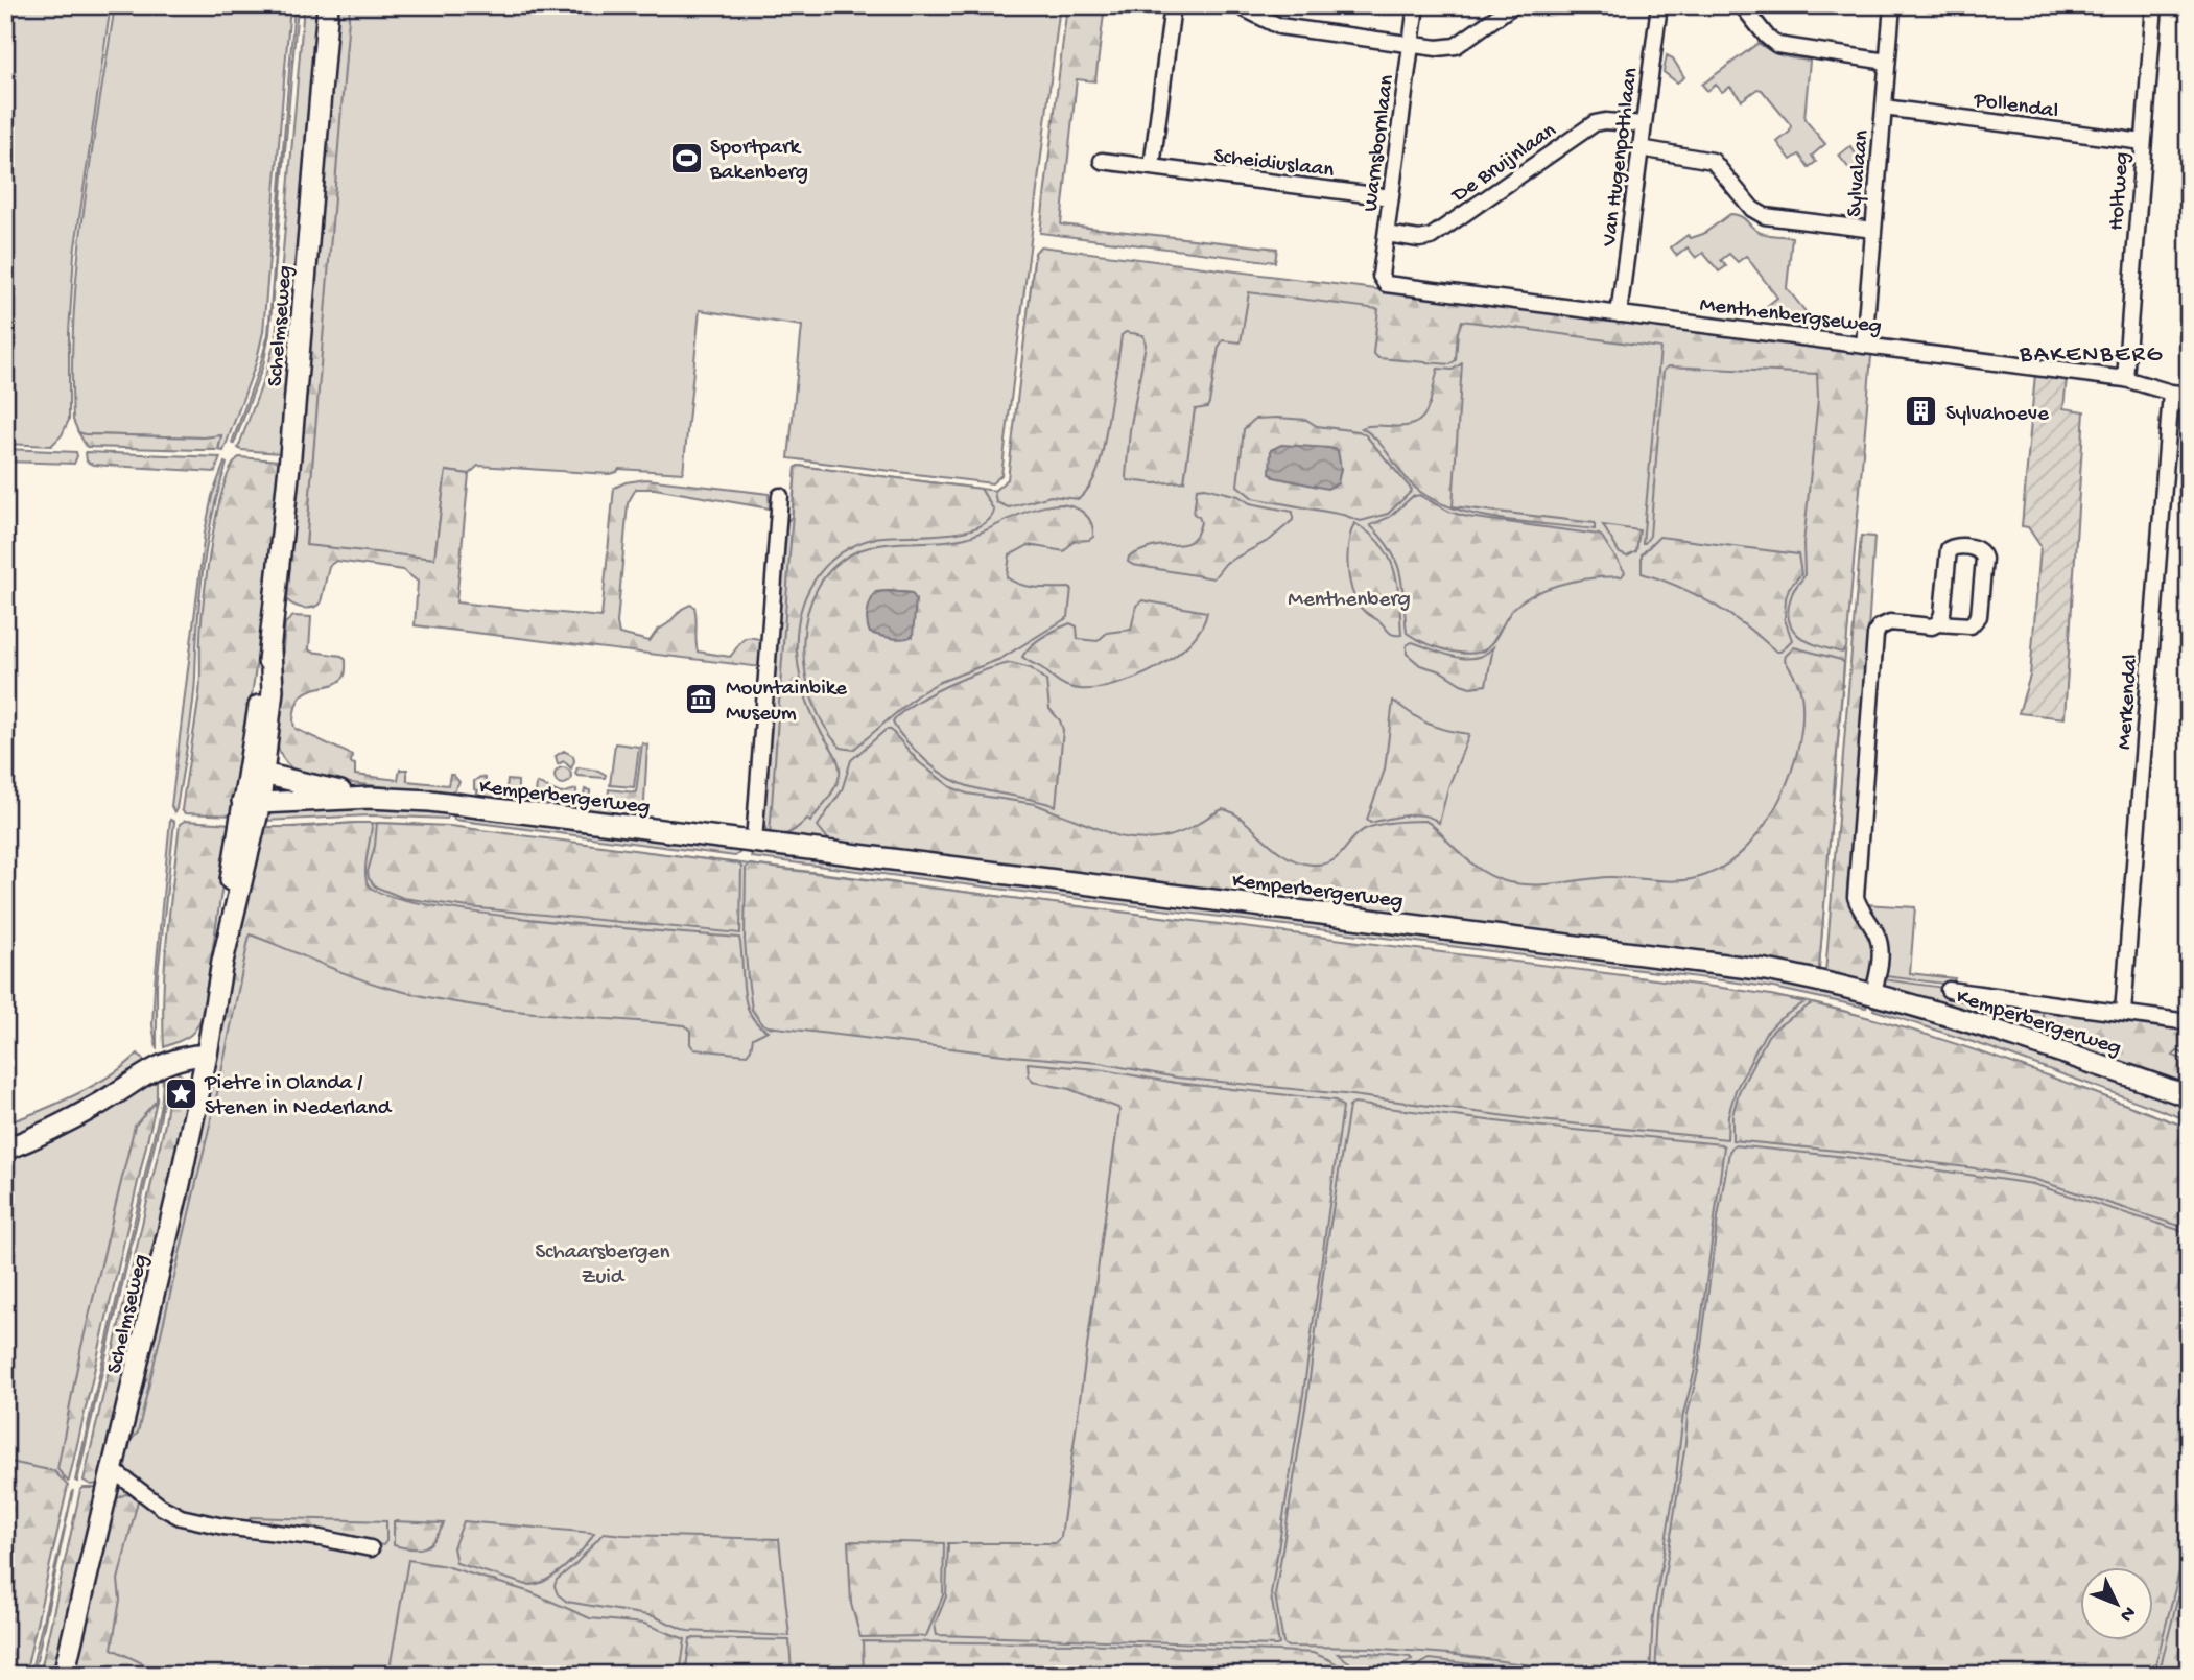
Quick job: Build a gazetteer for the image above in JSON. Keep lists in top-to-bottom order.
{
  "streets": {
    "main road": ["Schelmseweg", "Kemperbergerweg"],
    "street": [
      "Pollendal",
      "Warnsbornlaan",
      "Van Hugenpothlaan",
      "Scheidiuslaan",
      "De Bruijnlaan",
      "Sylvalaan",
      "Holtweg",
      "Menthenbergseweg",
      "Merkendal"
    ]
  },
  "crossings": [
    ["Pollendal", "Sylvalaan"],
    ["Pollendal", "Holtweg"],
    ["Warnsbornlaan", "Scheidiuslaan"],
    ["Warnsbornlaan", "De Bruijnlaan"],
    ["Warnsbornlaan", "Menthenbergseweg"],
    ["Van Hugenpothlaan", "De Bruijnlaan"],
    ["Van Hugenpothlaan", "Menthenbergseweg"],
    ["Sylvalaan", "Menthenbergseweg"],
    ["Holtweg", "Menthenbergseweg"],
    ["Menthenbergseweg", "Merkendal"],
    ["Schelmseweg", "Kemperbergerweg"],
    ["Merkendal", "Kemperbergerweg"]
  ],
  "districts": ["BAKENBERG"],
  "parks": ["Menthenberg", "Schaarsbergen Zuid"],
  "places": {
    "sports": ["Sportpark Bakenberg"],
    "building": ["Sylvahoeve"],
    "museum": ["Mountainbike Museum"],
    "place": ["Pietre in Olanda / Stenen in Nederland"]
  },
  "north": "bottom right"
}
